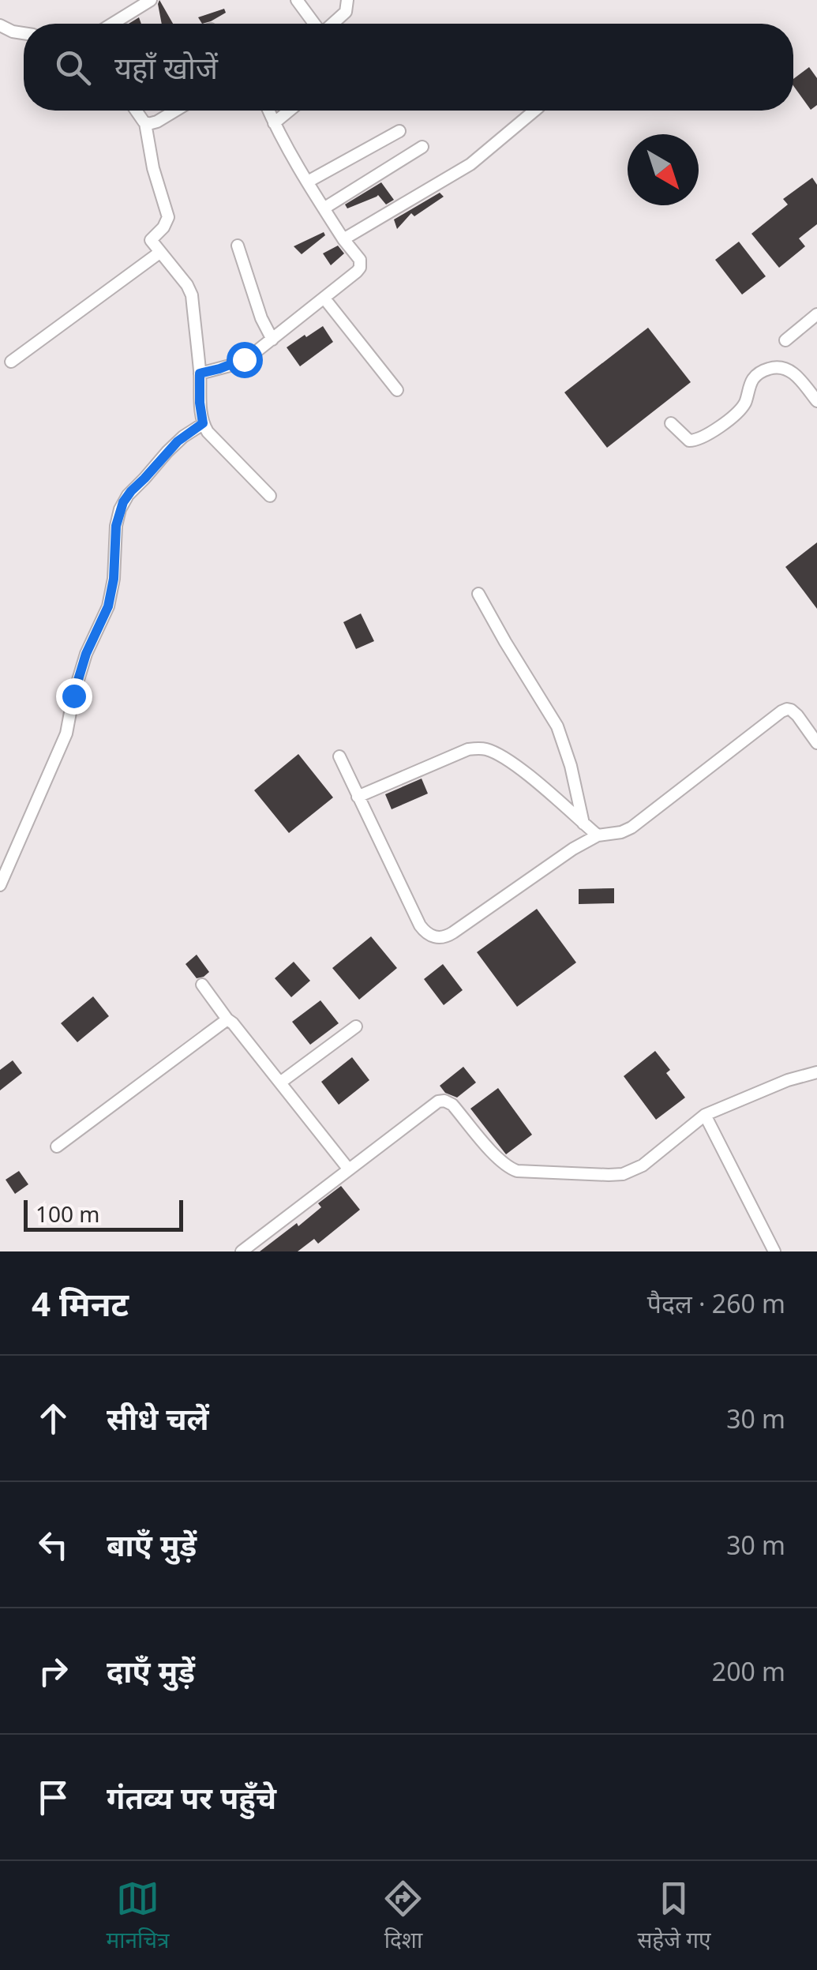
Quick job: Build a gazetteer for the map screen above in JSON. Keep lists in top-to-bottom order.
{
  "scale_bar": "100 m",
  "north": "bottom right",
  "page": {
    "search": "यहाँ खोजें",
    "scale": "100 m",
    "heading": ["4 मिनट", "पैदल · 260 m"],
    "list": [
      ["सीधे चलें", "30 m"],
      ["बाएँ मुड़ें", "30 m"],
      ["दाएँ मुड़ें", "200 m"],
      "गंतव्य पर पहुँचे"
    ],
    "nav": ["मानचित्र", "दिशा", "सहेजे गए"]
  }
}
